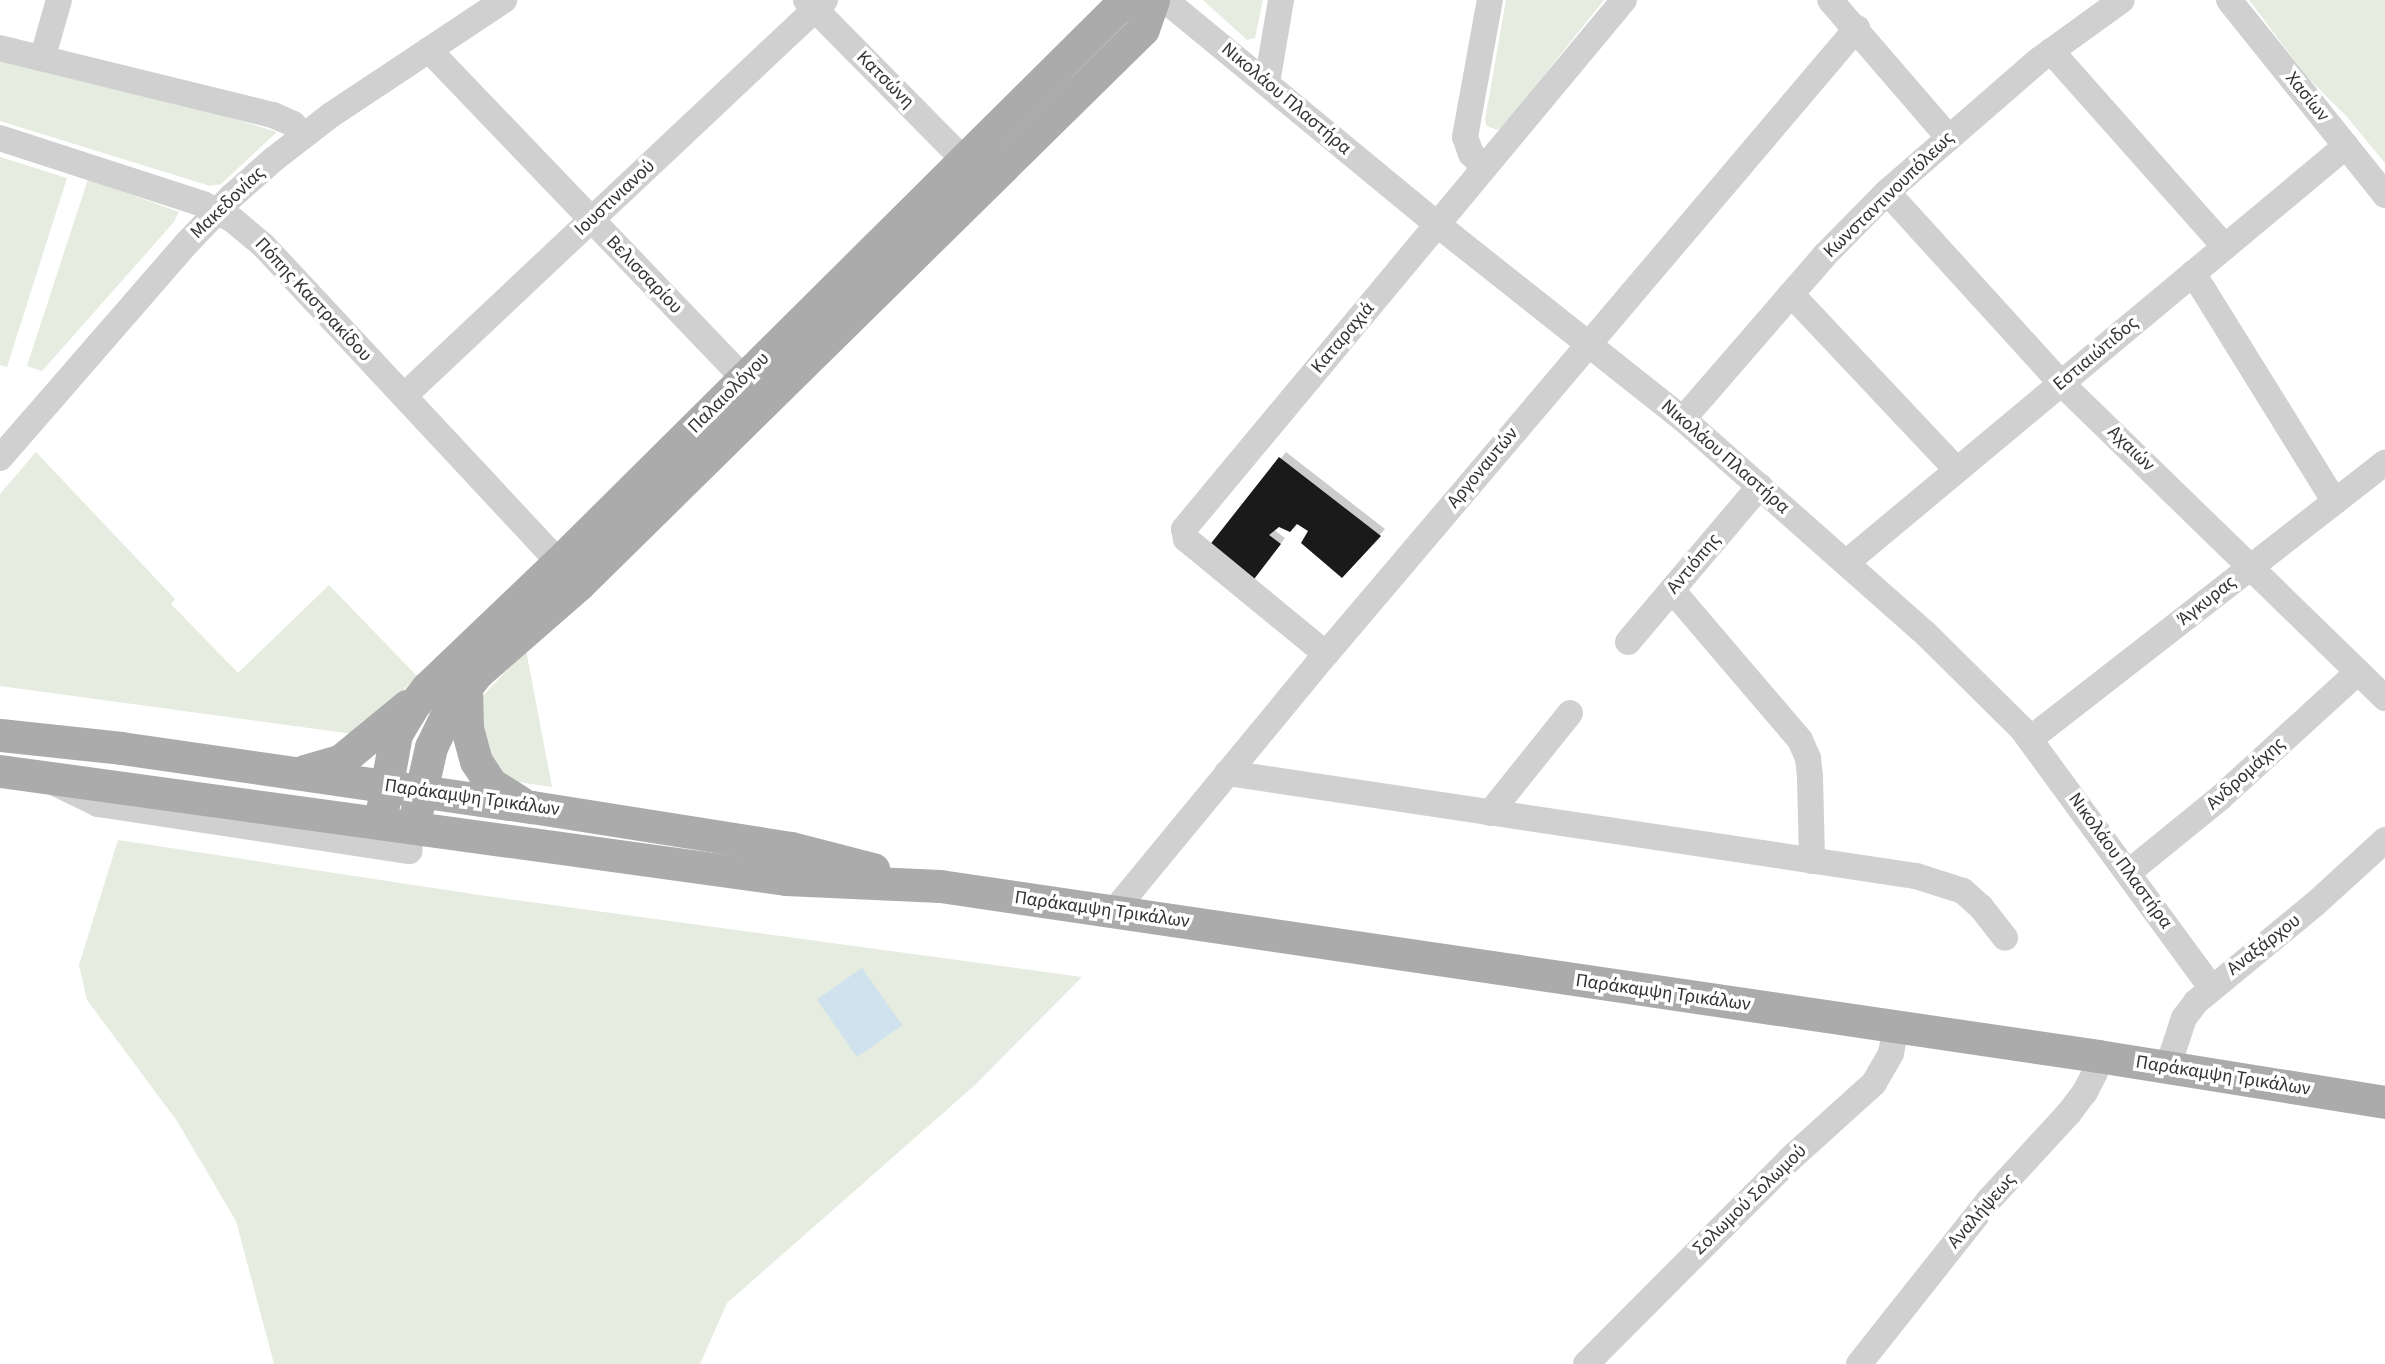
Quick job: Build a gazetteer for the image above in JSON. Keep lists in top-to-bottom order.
{
  "streets": {
    "main road": ["Παλαιολόγου", "Παράκαμψη Τρικάλων"],
    "street": [
      "Κατσώνη",
      "Χασίων",
      "Νικολάου Πλαστήρα",
      "Κωνσταντινουπόλεως",
      "Ιουστινιανού",
      "Μακεδονίας",
      "Βελισσαρίου",
      "Πόπης Καστρακίδου",
      "Καταραχιά",
      "Εστιαιώτιδος",
      "Αχαιών",
      "Αργοναυτών",
      "Αντιόπης",
      "Άγκυρας",
      "Ανδρομάχης",
      "Αναξάρχου",
      "Σολωμού Σολωμού",
      "Αναλήψεως"
    ]
  },
  "crossings": [
    ["Κατσώνη", "Ιουστινιανού"],
    ["Κατσώνη", "Παλαιολόγου"],
    ["Χασίων", "Εστιαιώτιδος"],
    ["Νικολάου Πλαστήρα", "Κωνσταντινουπόλεως"],
    ["Νικολάου Πλαστήρα", "Καταραχιά"],
    ["Νικολάου Πλαστήρα", "Εστιαιώτιδος"],
    ["Νικολάου Πλαστήρα", "Αργοναυτών"],
    ["Νικολάου Πλαστήρα", "Αντιόπης"],
    ["Νικολάου Πλαστήρα", "Άγκυρας"],
    ["Νικολάου Πλαστήρα", "Ανδρομάχης"],
    ["Νικολάου Πλαστήρα", "Αναξάρχου"],
    ["Κωνσταντινουπόλεως", "Αχαιών"],
    ["Ιουστινιανού", "Βελισσαρίου"],
    ["Ιουστινιανού", "Πόπης Καστρακίδου"],
    ["Μακεδονίας", "Βελισσαρίου"],
    ["Μακεδονίας", "Πόπης Καστρακίδου"],
    ["Βελισσαρίου", "Παλαιολόγου"],
    ["Πόπης Καστρακίδου", "Παλαιολόγου"],
    ["Καταραχιά", "Αργοναυτών"],
    ["Εστιαιώτιδος", "Αχαιών"],
    ["Παλαιολόγου", "Παράκαμψη Τρικάλων"],
    ["Αχαιών", "Άγκυρας"],
    ["Αχαιών", "Ανδρομάχης"],
    ["Αργοναυτών", "Παράκαμψη Τρικάλων"],
    ["Παράκαμψη Τρικάλων", "Αναξάρχου"],
    ["Παράκαμψη Τρικάλων", "Σολωμού Σολωμού"],
    ["Παράκαμψη Τρικάλων", "Αναλήψεως"]
  ]
}
